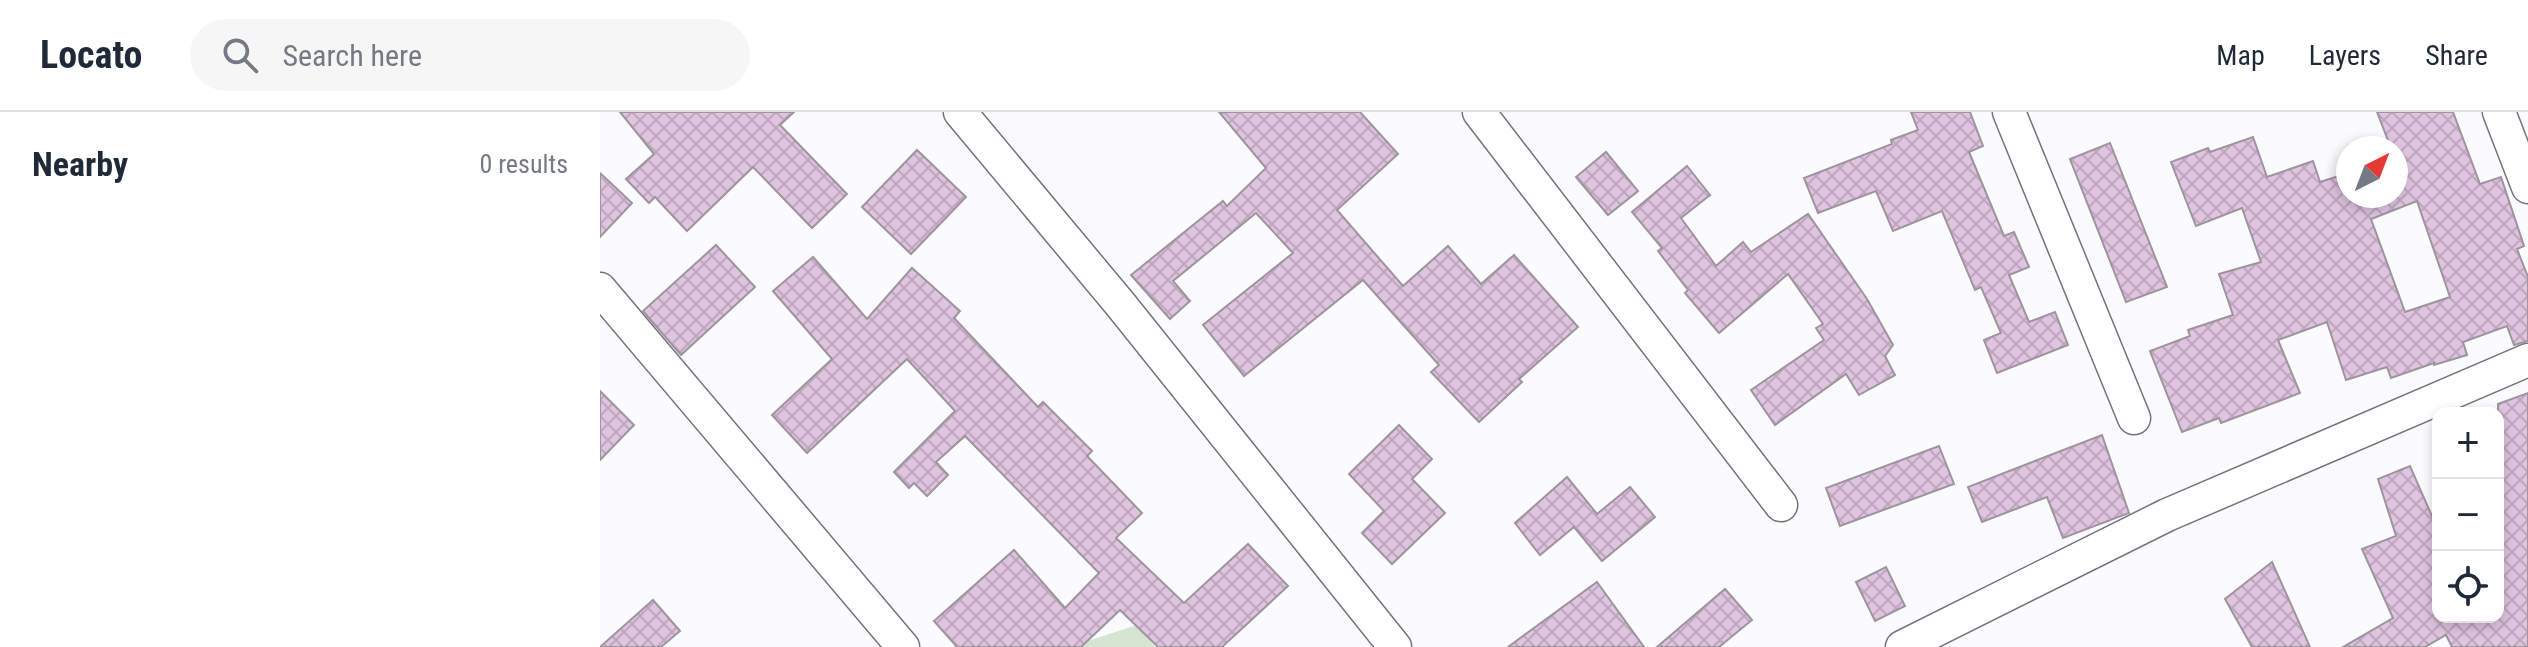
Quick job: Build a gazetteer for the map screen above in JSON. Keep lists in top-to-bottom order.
{
  "north": "top right",
  "page": {
    "header": "Locato",
    "search": "Search here",
    "nav": ["Map", "Layers", "Share"],
    "heading": ["Nearby", "0 results"],
    "map_buttons": ["+", "−"]
  }
}
